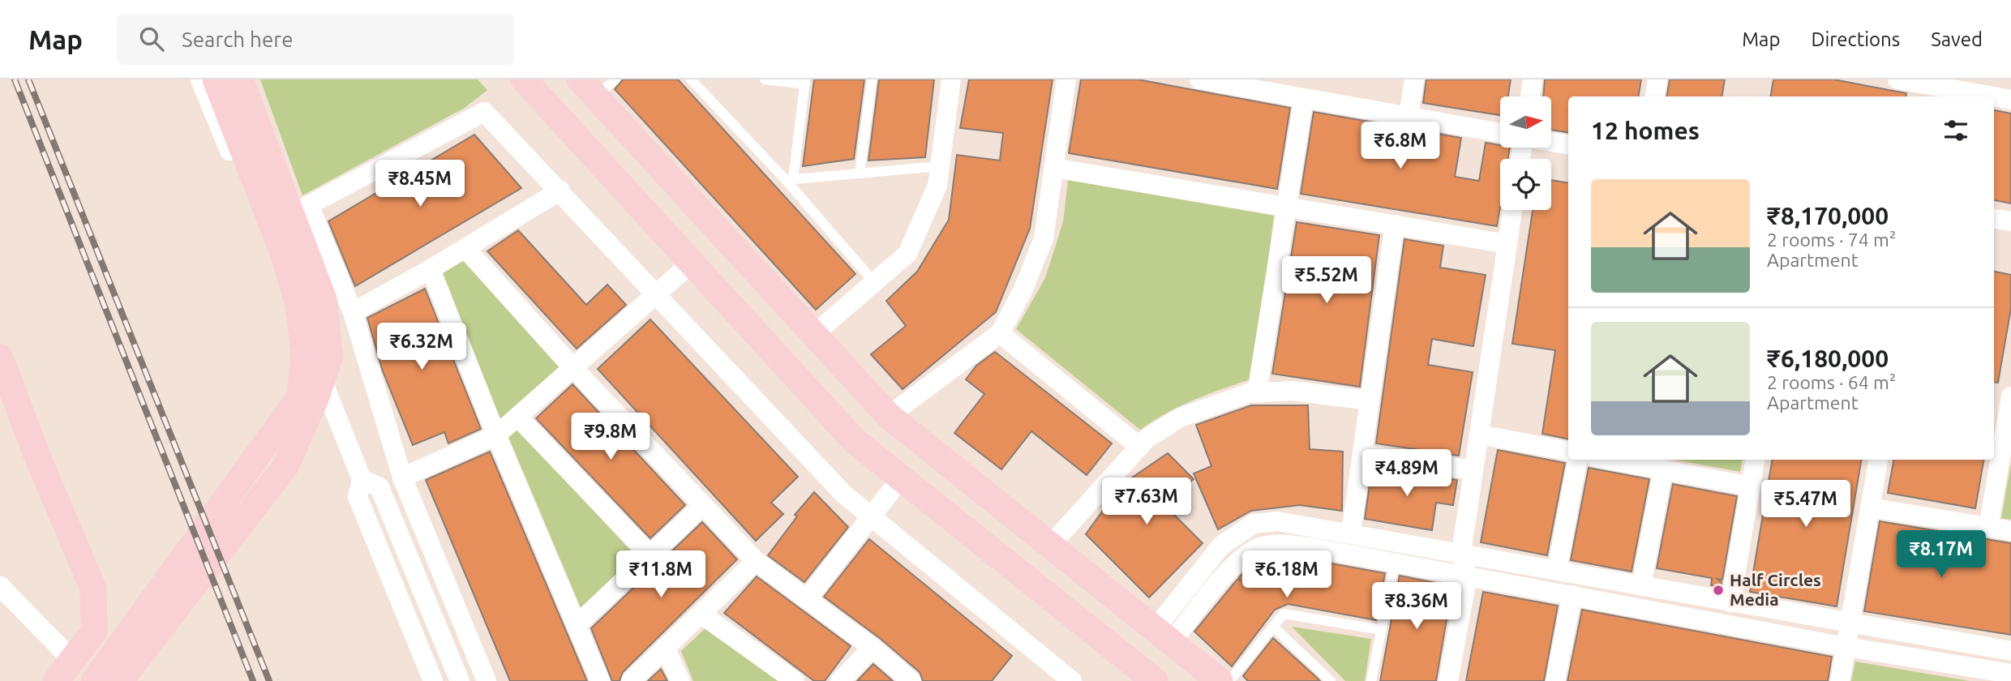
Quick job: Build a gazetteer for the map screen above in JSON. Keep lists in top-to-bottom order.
{
  "places": ["Half Circles Media"],
  "north": "right",
  "page": {
    "header": "Map",
    "search": "Search here",
    "nav": ["Map", "Directions", "Saved"],
    "heading": "12 homes",
    "price": [
      "₹6.8M",
      "₹8.45M",
      "₹5.52M",
      "₹6.32M",
      "₹9.8M",
      "₹4.89M",
      "₹7.63M",
      "₹5.47M",
      "₹8.17M",
      "₹11.8M",
      "₹6.18M",
      "₹8.36M"
    ],
    "list": [
      {
        "name": "₹8,170,000",
        "note": "2 rooms · 74 m² · Apartment"
      },
      {
        "name": "₹6,180,000",
        "note": "2 rooms · 64 m² · Apartment"
      }
    ]
  }
}
